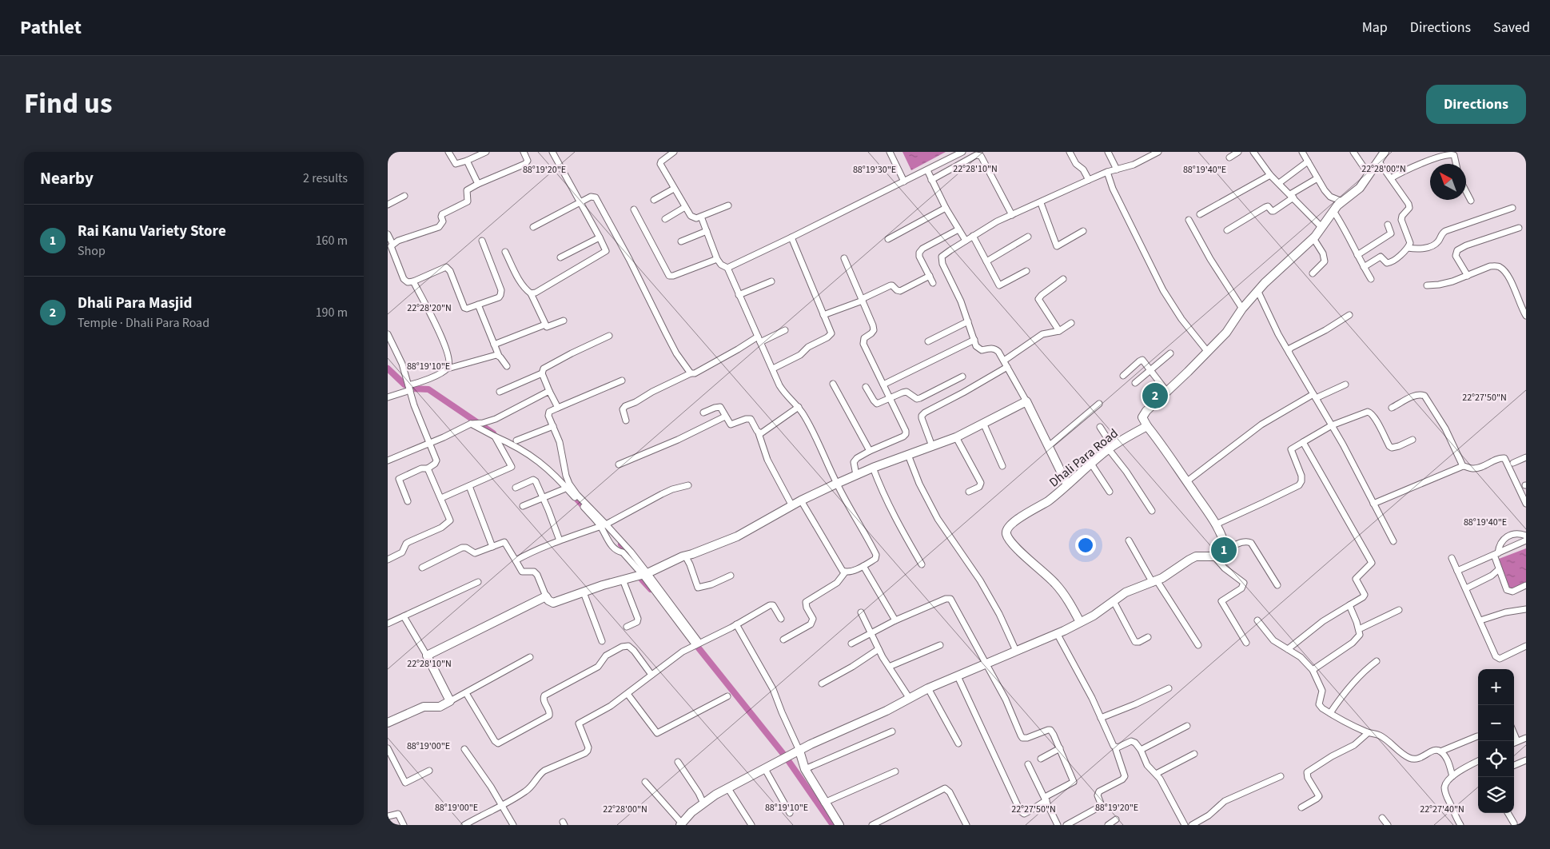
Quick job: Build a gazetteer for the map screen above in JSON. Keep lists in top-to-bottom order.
{
  "streets": {
    "street": ["Dhali Para Road"]
  },
  "north": "top left",
  "page": {
    "header": "Pathlet",
    "nav": ["Map", "Directions", "Saved"],
    "title": "Find us",
    "buttons": "Directions",
    "heading": ["Nearby", "2 results"],
    "list": [
      {
        "mark": "1",
        "name": "Rai Kanu Variety Store",
        "note": "Shop",
        "value": "160 m"
      },
      {
        "mark": "2",
        "name": "Dhali Para Masjid",
        "note": "Temple · Dhali Para Road",
        "value": "190 m"
      }
    ],
    "pins": ["2", "1"],
    "map_buttons": ["+", "−"]
  },
  "coordinates": [
    "22°28'00\"N",
    "22°28'10\"N",
    "88°19'20\"E",
    "88°19'30\"E",
    "88°19'40\"E",
    "22°28'20\"N",
    "88°19'10\"E",
    "22°27'50\"N",
    "88°19'00\"E",
    "22°27'40\"N"
  ]
}
